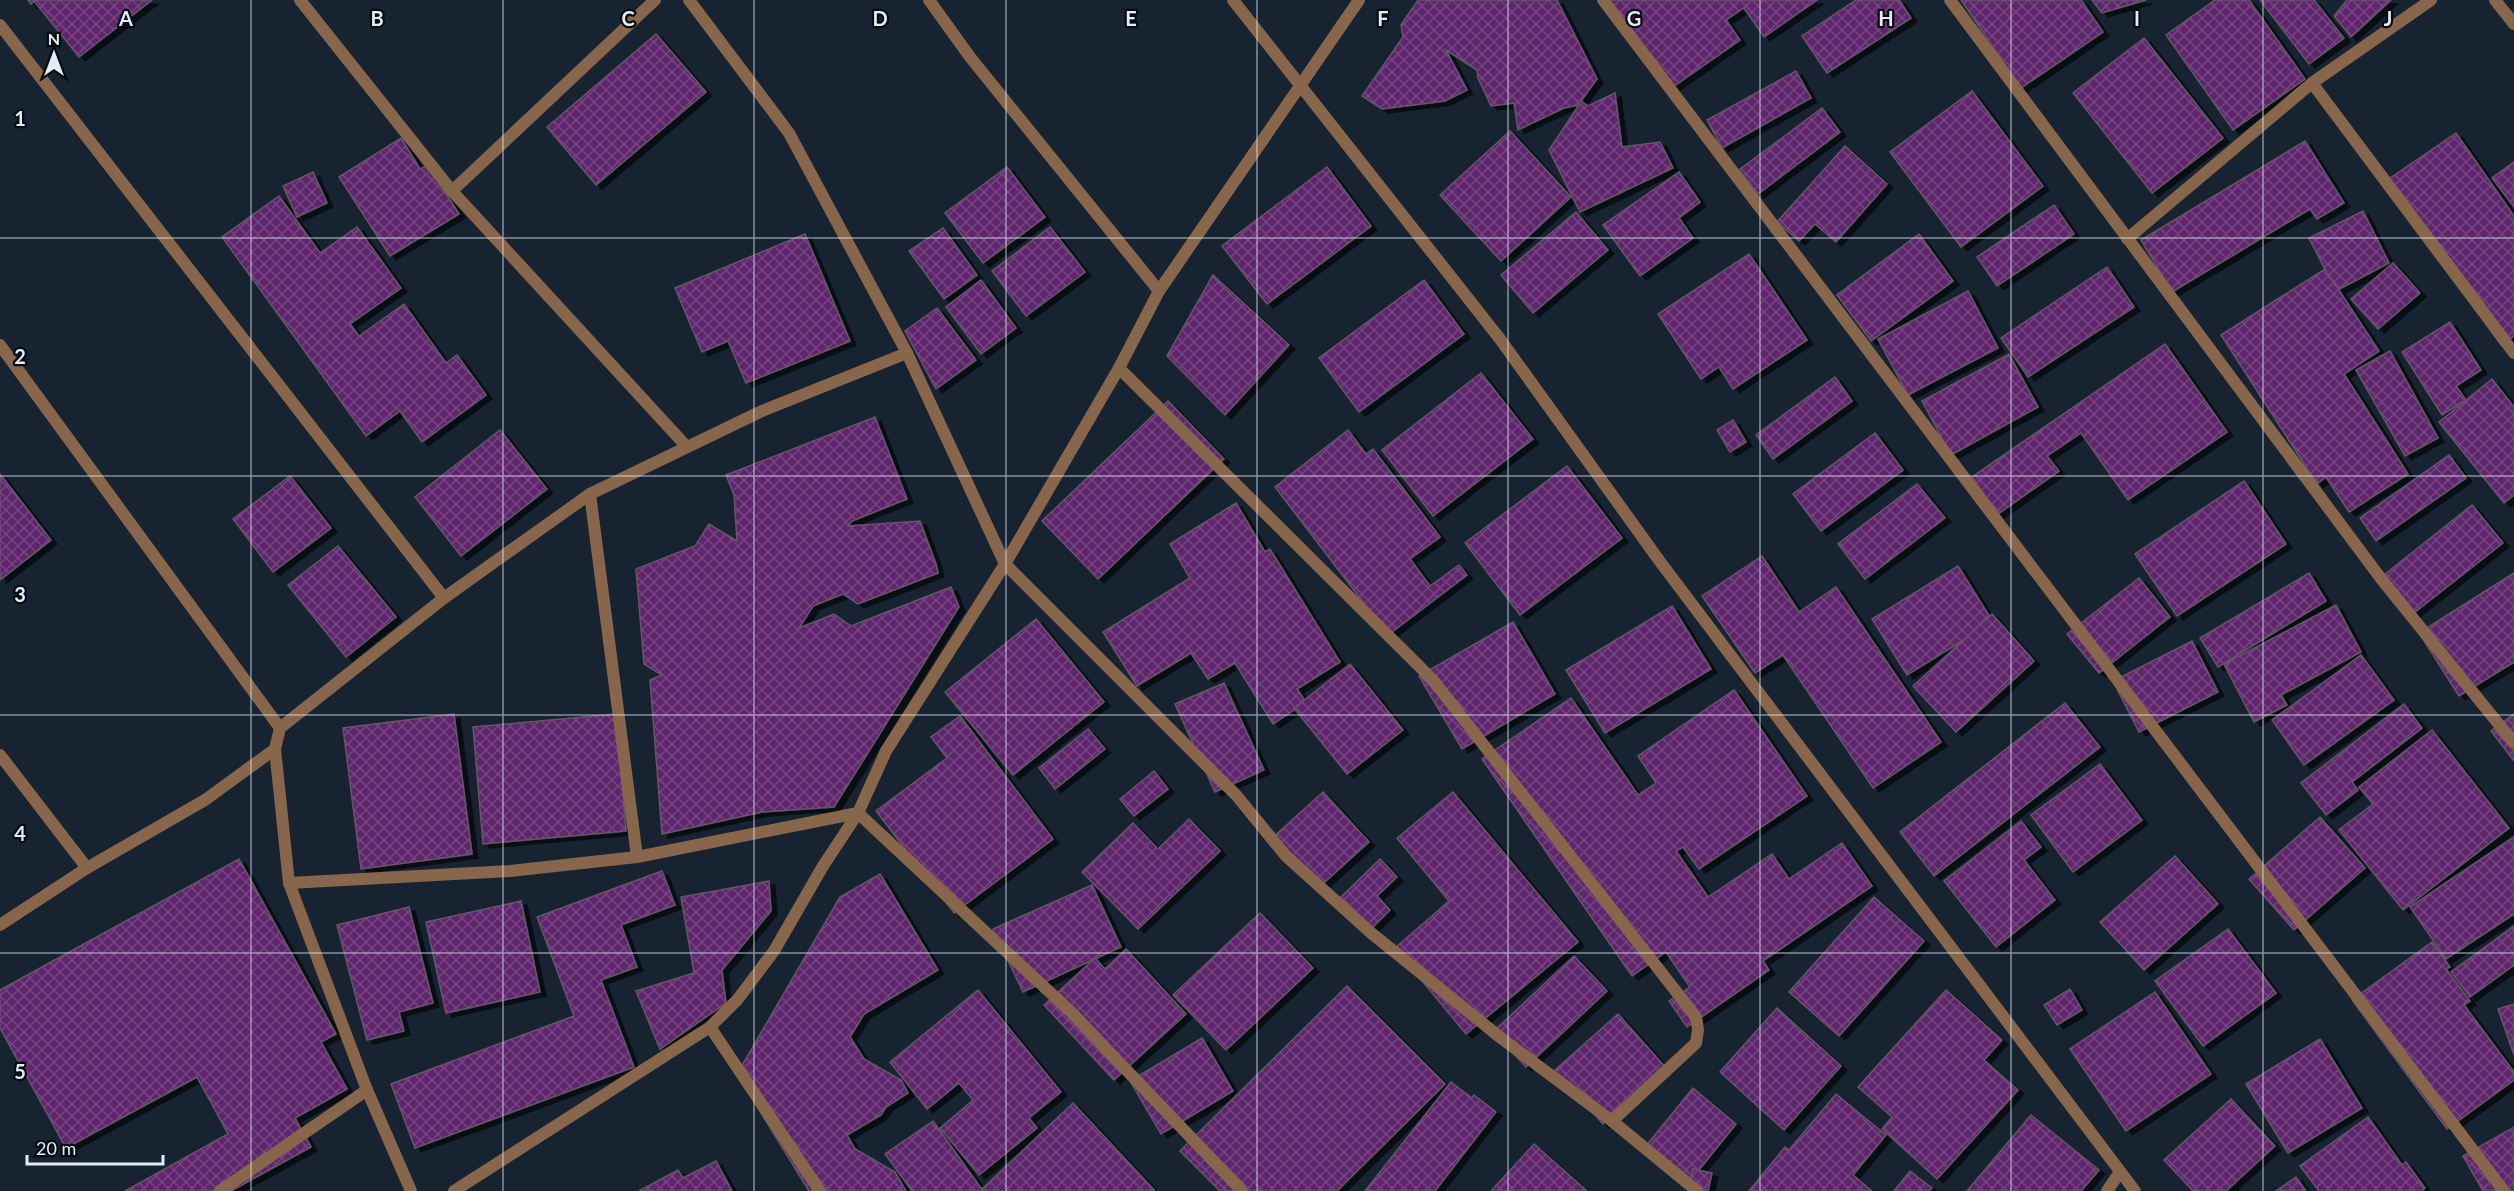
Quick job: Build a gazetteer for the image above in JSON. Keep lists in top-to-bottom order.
{
  "scale_bar": "20 m",
  "north": "top",
  "grid": {
    "columns": [
      "A",
      "B",
      "C",
      "D",
      "E",
      "F",
      "G",
      "H",
      "I",
      "J"
    ],
    "rows": [
      "1",
      "2",
      "3",
      "4",
      "5"
    ]
  }
}
